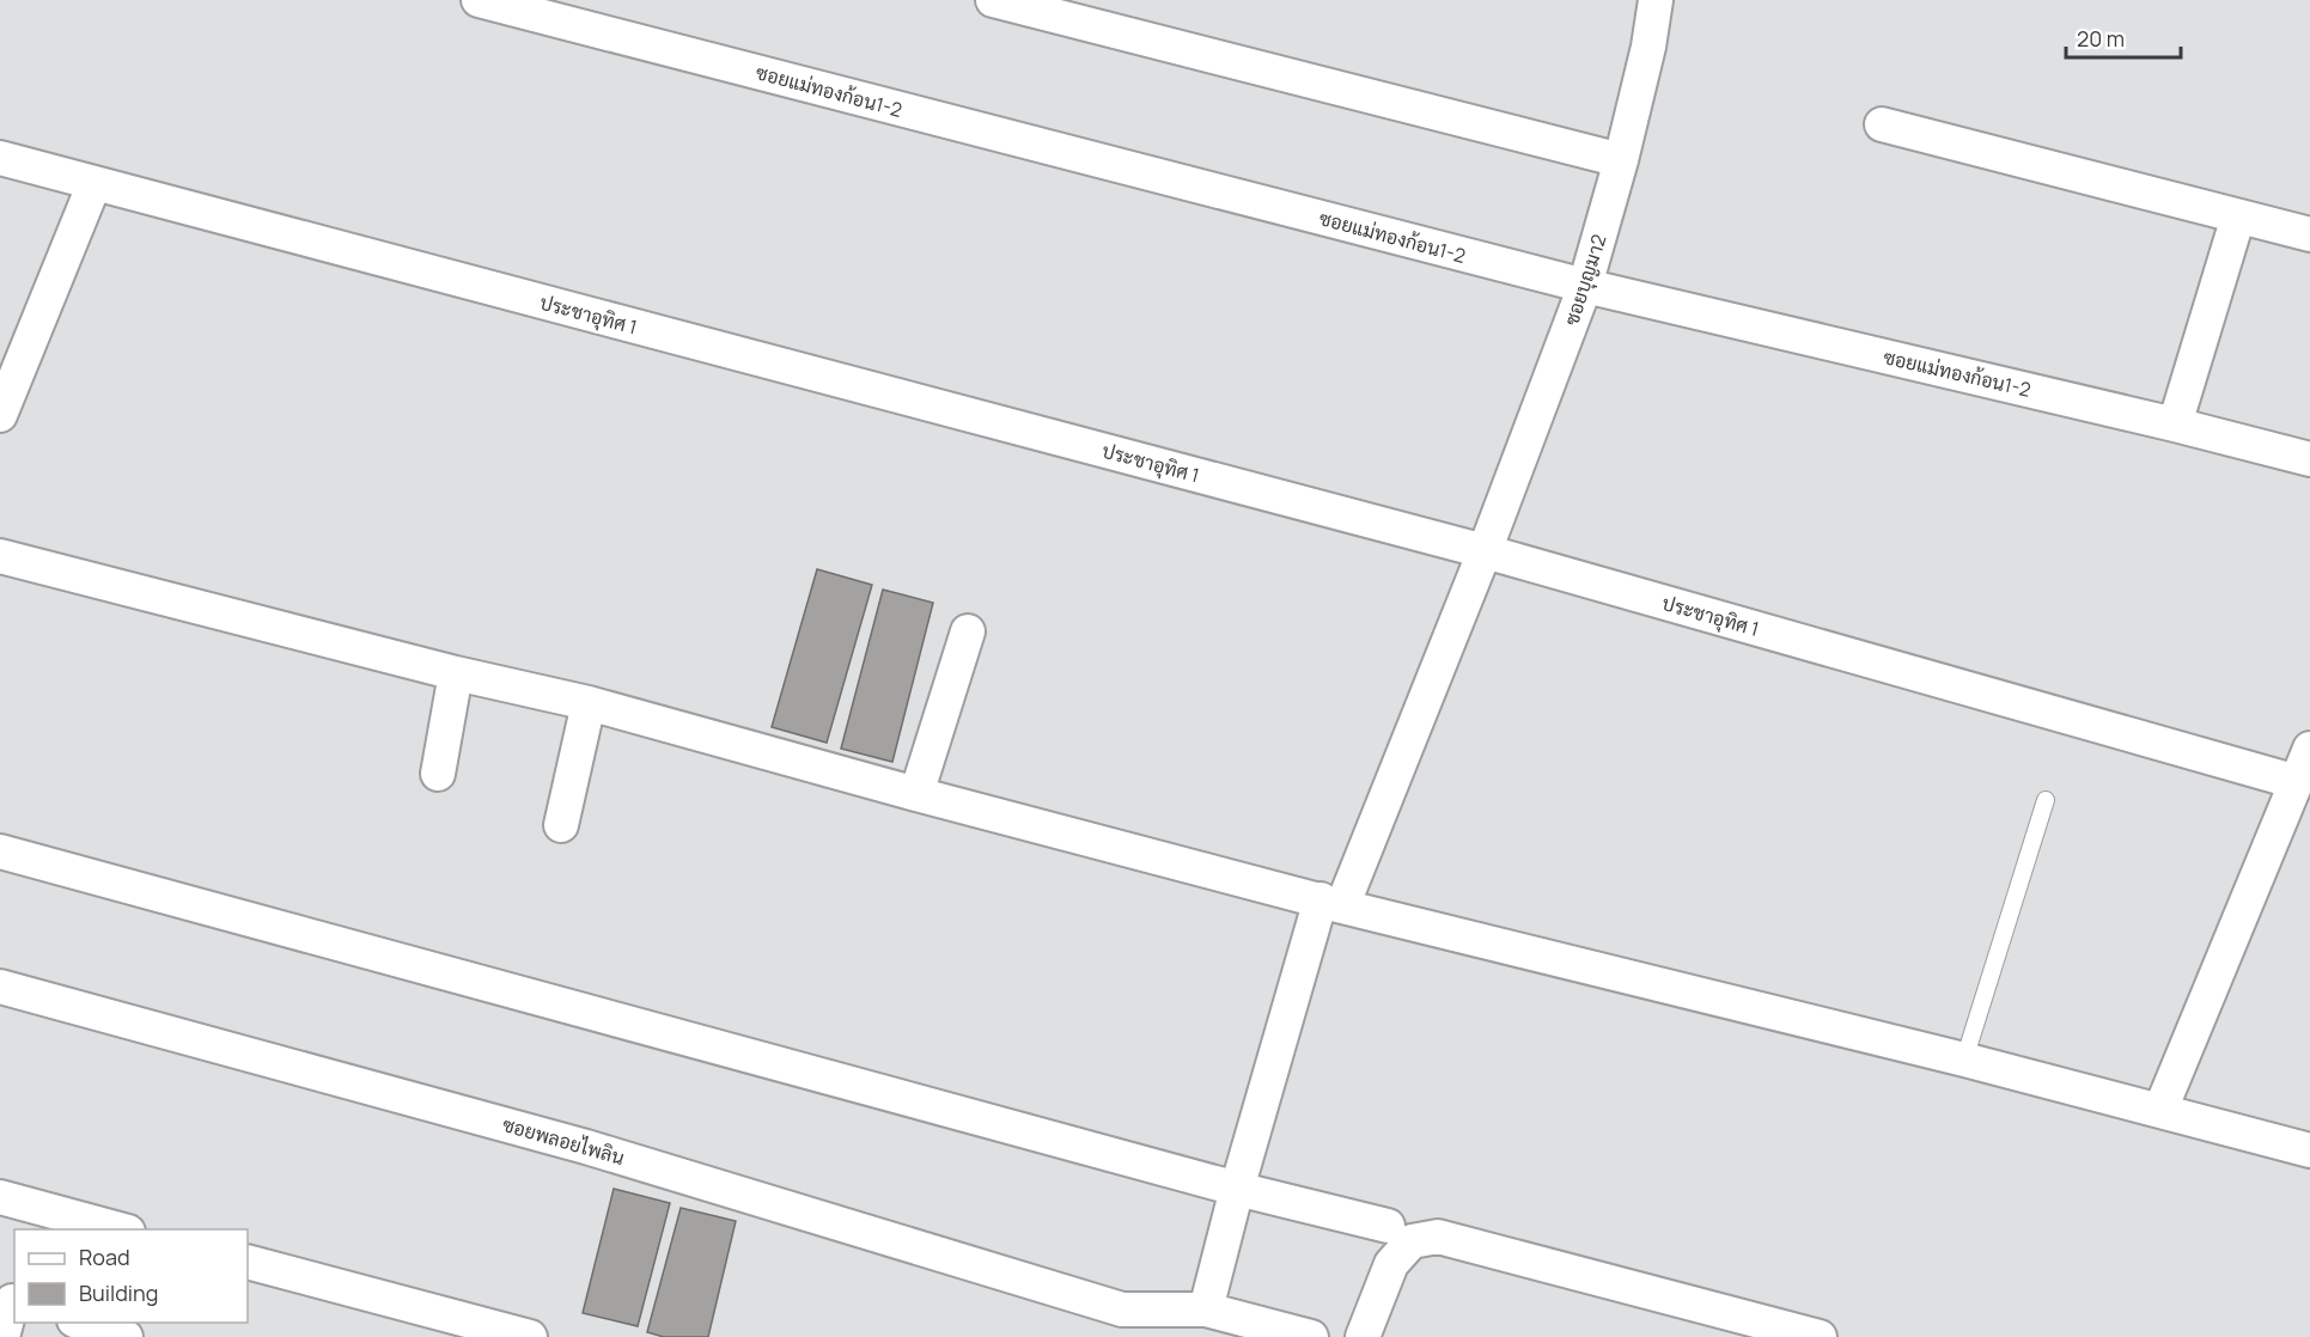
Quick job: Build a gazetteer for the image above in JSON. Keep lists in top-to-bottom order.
{
  "streets": {
    "street": [
      "ซอยแม่ทองก้อน1-2",
      "ซอยบุญมา2",
      "ประชาอุทิศ 1",
      "ซอยพลอยไพลิน"
    ]
  },
  "crossings": [
    ["ซอยแม่ทองก้อน1-2", "ซอยบุญมา2"],
    ["ซอยบุญมา2", "ประชาอุทิศ 1"],
    ["ซอยบุญมา2", "ซอยพลอยไพลิน"]
  ],
  "legend": ["Road", "Building"],
  "scale_bar": "20 m"
}
